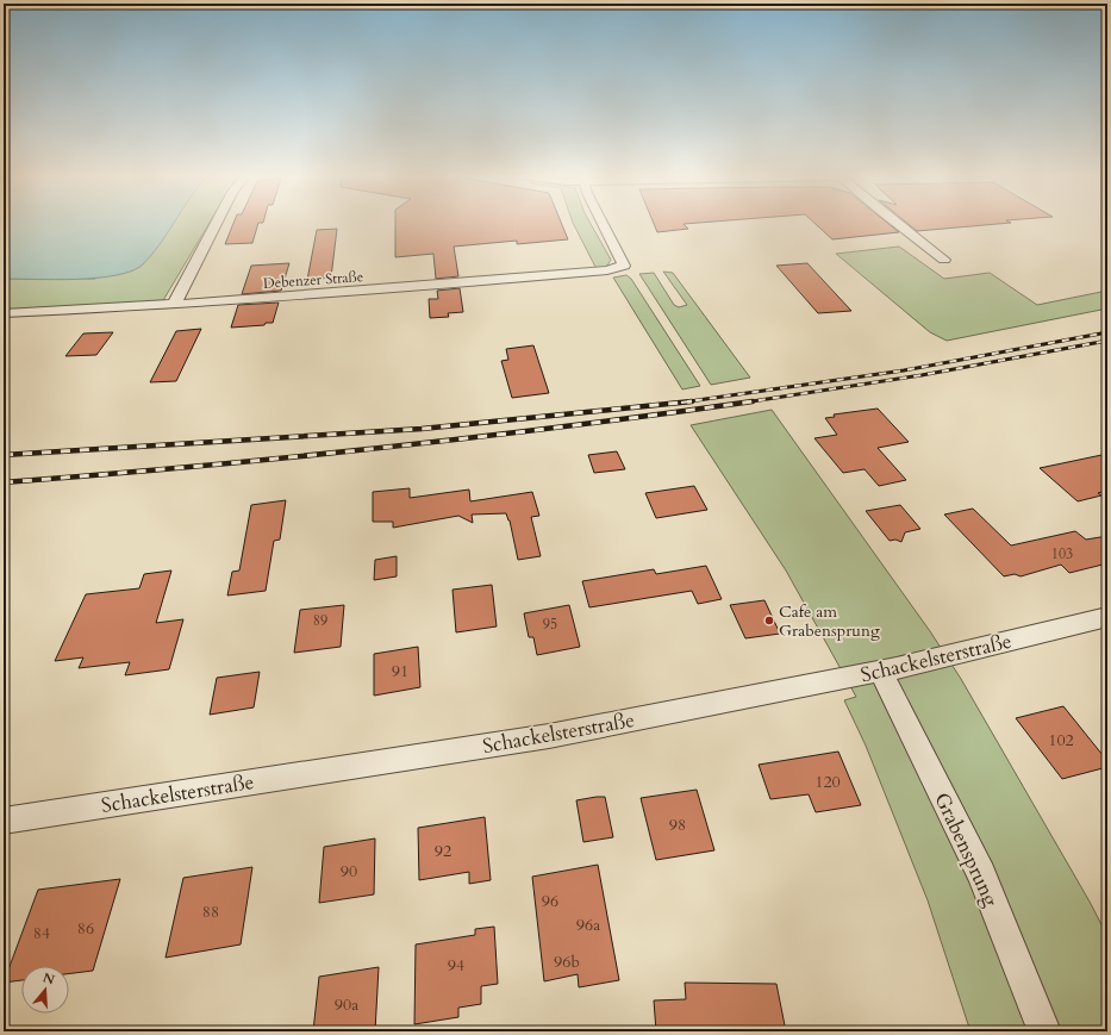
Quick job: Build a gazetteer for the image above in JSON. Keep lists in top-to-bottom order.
{
  "streets": {
    "street": ["Debenzer Straße", "Schackelsterstraße", "Grabensprung"]
  },
  "crossings": [
    ["Schackelsterstraße", "Grabensprung"]
  ],
  "places": ["Cafe am Grabensprung"],
  "house_numbers": [
    "103",
    "89",
    "95",
    "91",
    "102",
    "120",
    "98",
    "92",
    "90",
    "96",
    "88",
    "96a",
    "86",
    "84",
    "96b",
    "94",
    "90a"
  ],
  "north": "top"
}
